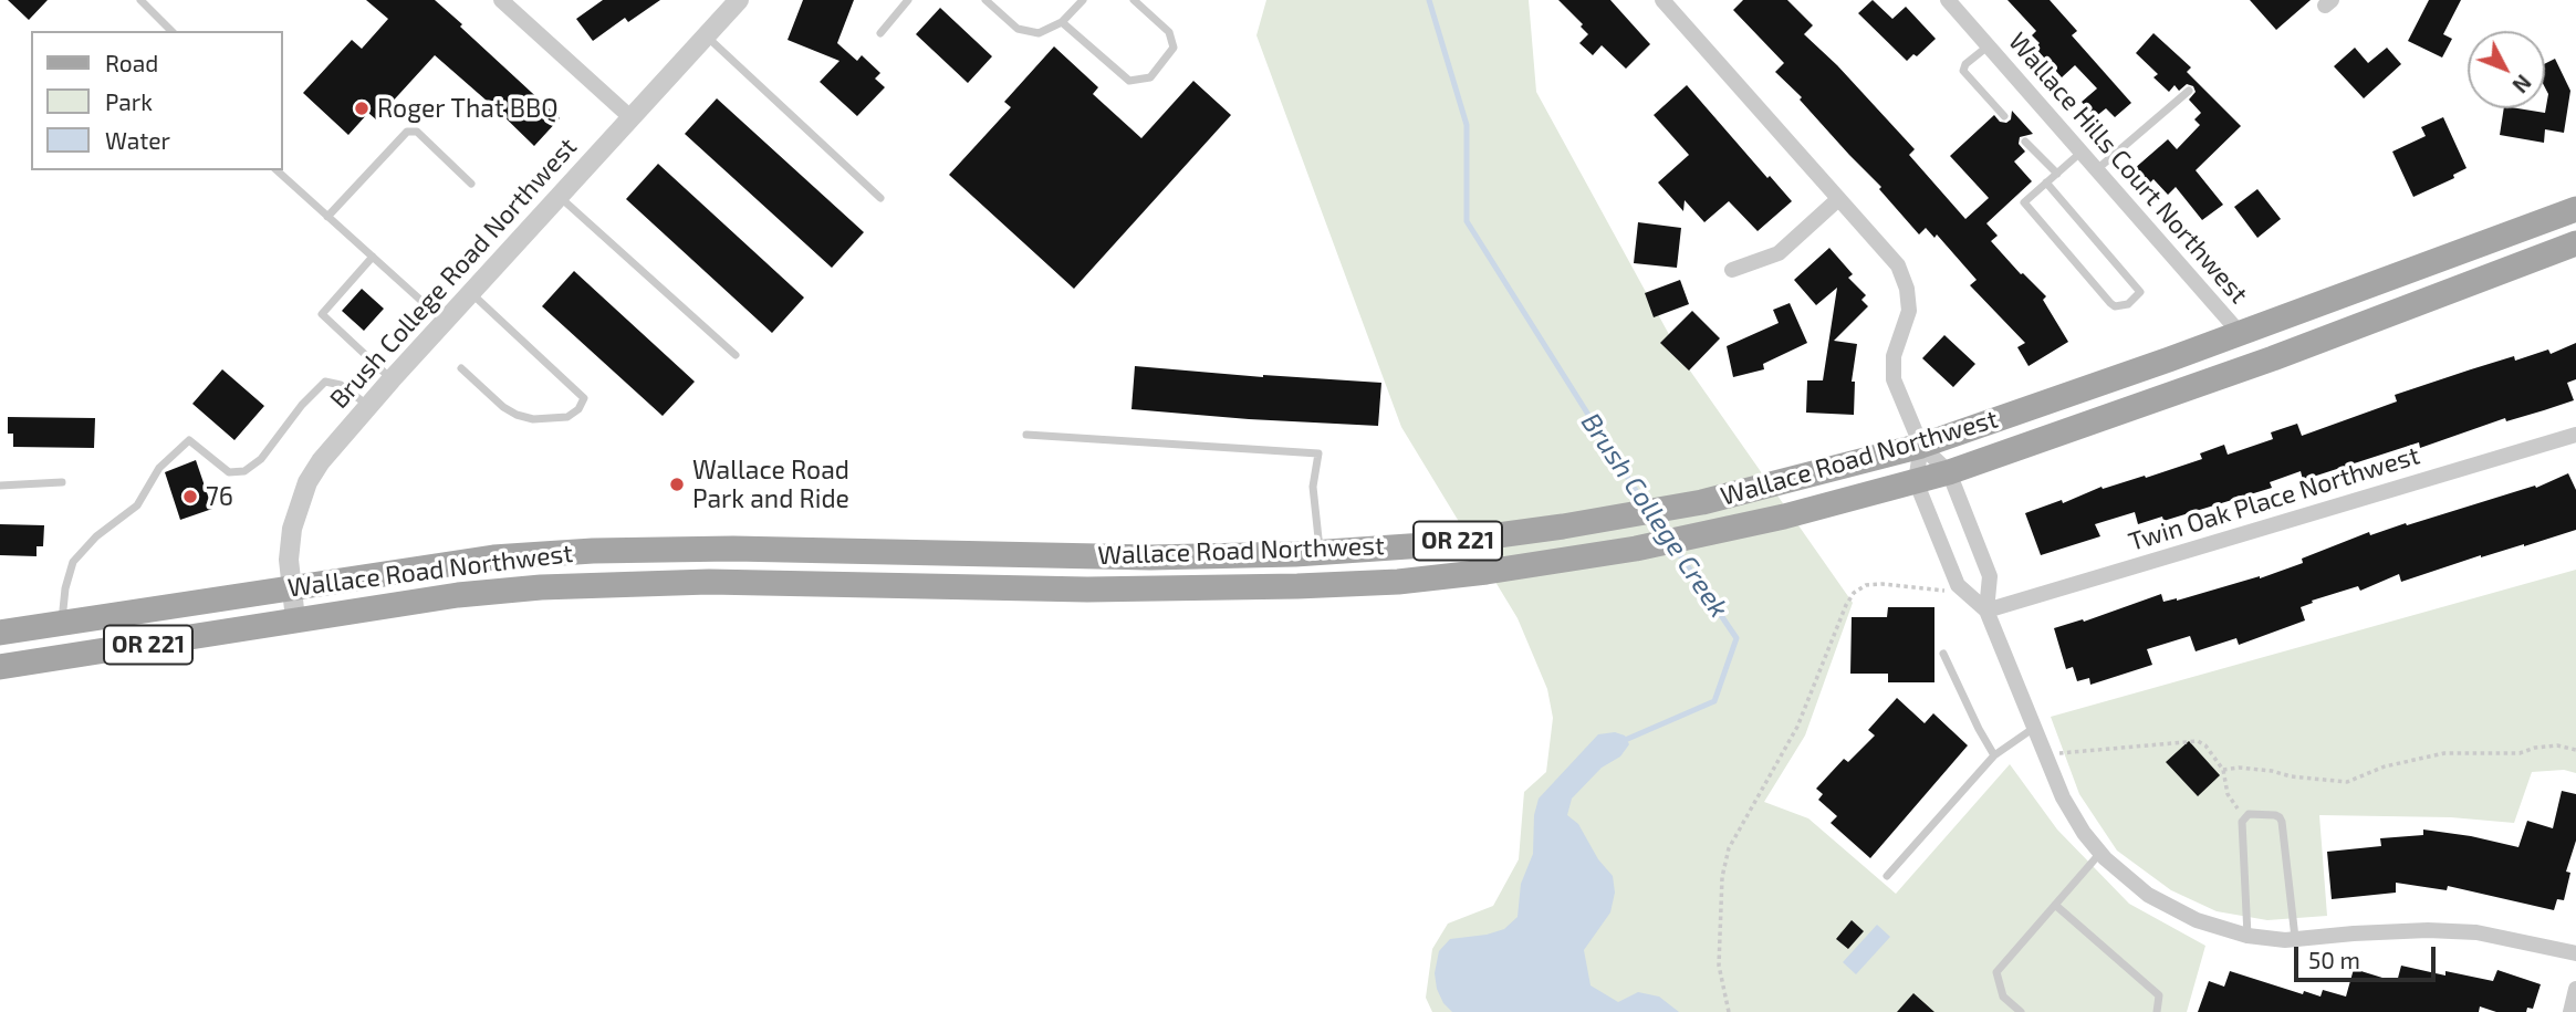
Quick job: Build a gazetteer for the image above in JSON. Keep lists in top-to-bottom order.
{
  "streets": {
    "main road": ["Wallace Road Northwest", "OR 221"],
    "street": ["Wallace Hills Court Northwest", "Brush College Road Northwest", "Twin Oak Place Northwest"]
  },
  "crossings": [
    ["Wallace Hills Court Northwest", "Wallace Road Northwest"],
    ["Brush College Road Northwest", "Wallace Road Northwest"]
  ],
  "water": ["Brush College Creek"],
  "places": ["Roger That BBQ", "Wallace Road Park and Ride", "76"],
  "legend": ["Road", "Park", "Water"],
  "scale_bar": "50 m",
  "north": "bottom right"
}
